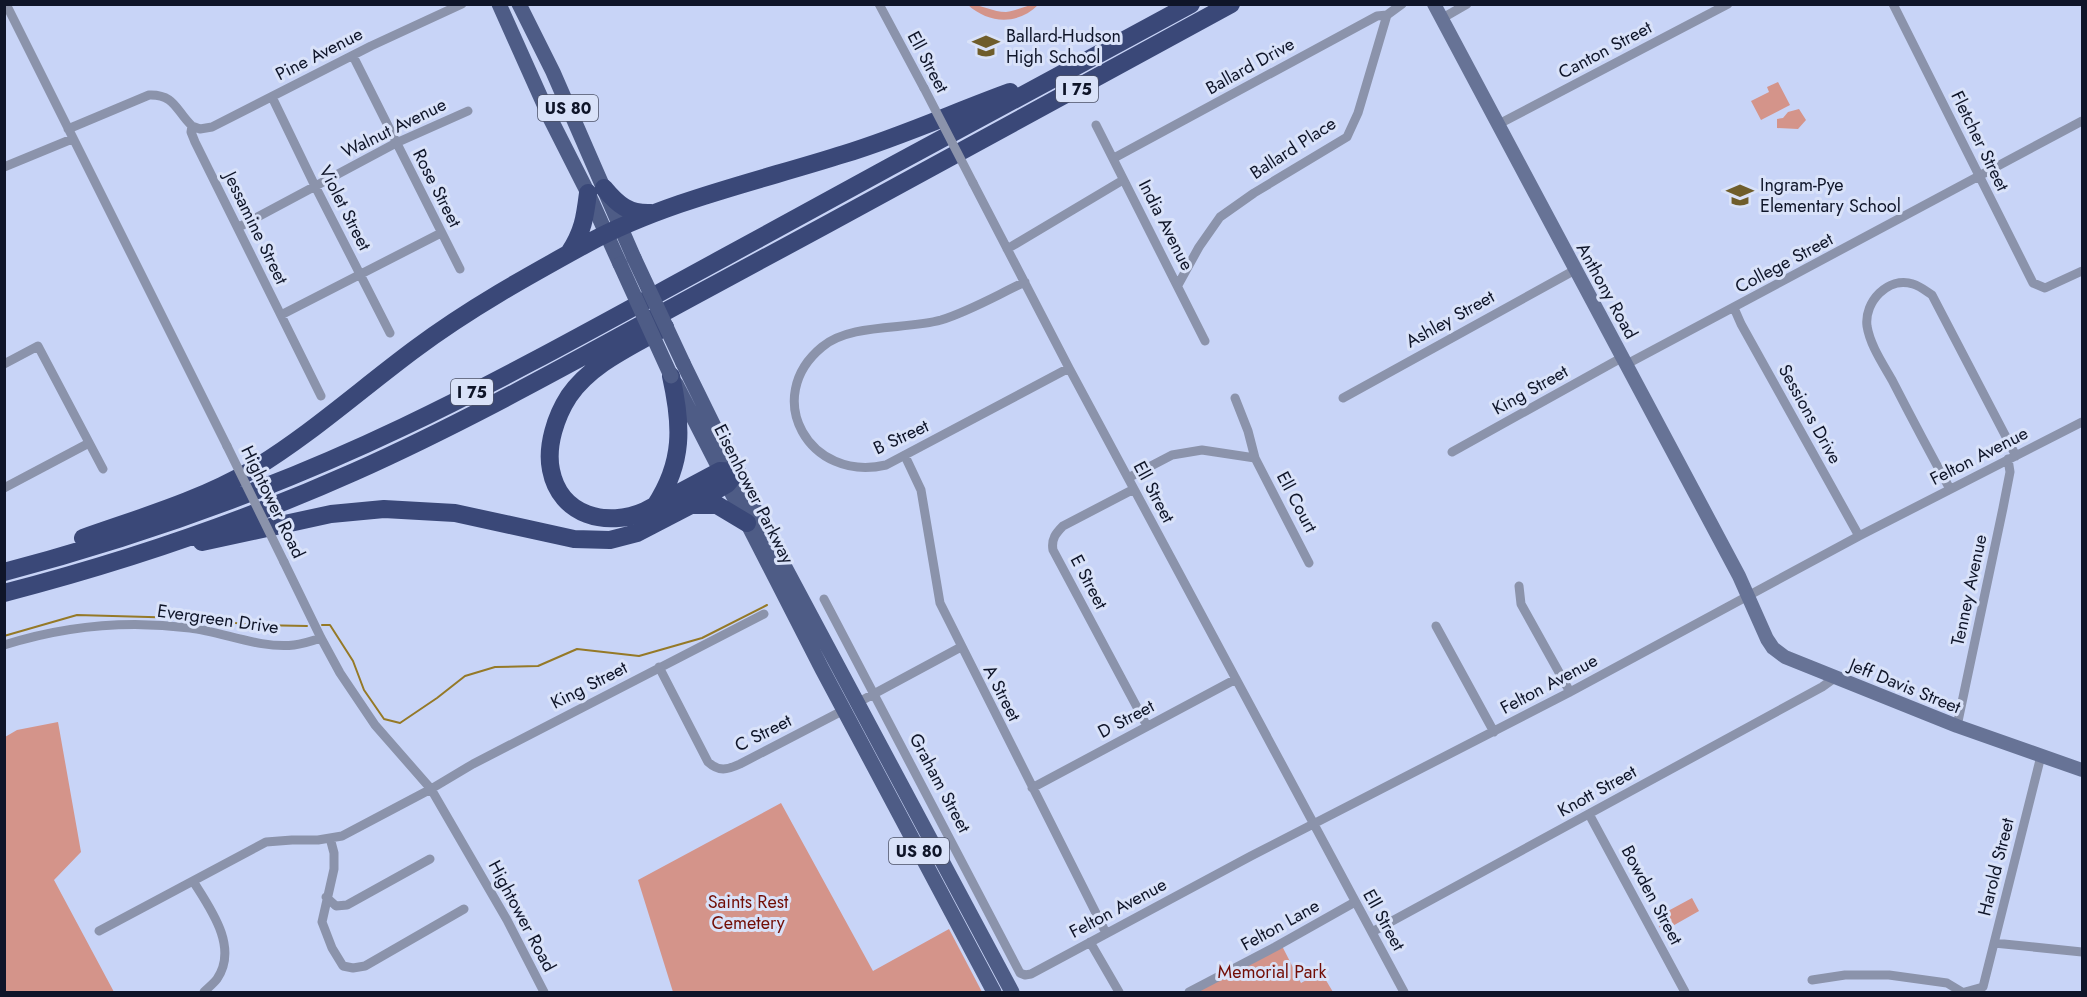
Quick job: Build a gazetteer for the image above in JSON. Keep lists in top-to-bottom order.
{
  "streets": {
    "highway": ["I 75"],
    "main road": ["US 80", "Eisenhower Parkway"],
    "street": [
      "Canton Street",
      "Pine Avenue",
      "Ell Street",
      "Ballard Drive",
      "Walnut Avenue",
      "Fletcher Street",
      "Ballard Place",
      "Rose Street",
      "Violet Street",
      "India Avenue",
      "Jessamine Street",
      "College Street",
      "Anthony Road",
      "Ashley Street",
      "King Street",
      "Sessions Drive",
      "B Street",
      "Felton Avenue",
      "Hightower Road",
      "Ell Court",
      "E Street",
      "Tenney Avenue",
      "Evergreen Drive",
      "Jeff Davis Street",
      "A Street",
      "D Street",
      "C Street",
      "Graham Street",
      "Knott Street",
      "Harold Street",
      "Bowden Street",
      "Felton Lane"
    ]
  },
  "crossings": [
    ["Canton Street", "Anthony Road"],
    ["Pine Avenue", "Rose Street"],
    ["Pine Avenue", "Violet Street"],
    ["Pine Avenue", "Jessamine Street"],
    ["Ell Street", "B Street"],
    ["Ell Street", "Felton Avenue"],
    ["Ell Street", "Ell Court"],
    ["Ell Street", "E Street"],
    ["Ell Street", "D Street"],
    ["Ell Street", "Knott Street"],
    ["Ell Street", "Felton Lane"],
    ["Ballard Drive", "Ballard Place"],
    ["Ballard Drive", "India Avenue"],
    ["Walnut Avenue", "Rose Street"],
    ["Walnut Avenue", "Violet Street"],
    ["Walnut Avenue", "Jessamine Street"],
    ["Fletcher Street", "College Street"],
    ["Ballard Place", "India Avenue"],
    ["Jessamine Street", "Hightower Road"],
    ["College Street", "Anthony Road"],
    ["College Street", "King Street"],
    ["College Street", "Sessions Drive"],
    ["Anthony Road", "Ashley Street"],
    ["Anthony Road", "King Street"],
    ["Anthony Road", "Felton Avenue"],
    ["Anthony Road", "Jeff Davis Street"],
    ["King Street", "Hightower Road"],
    ["King Street", "C Street"],
    ["Sessions Drive", "Felton Avenue"],
    ["B Street", "A Street"],
    ["Felton Avenue", "Tenney Avenue"],
    ["Felton Avenue", "Jeff Davis Street"],
    ["Felton Avenue", "A Street"],
    ["Felton Avenue", "Graham Street"],
    ["Eisenhower Parkway", "C Street"],
    ["Hightower Road", "Evergreen Drive"],
    ["E Street", "D Street"],
    ["Tenney Avenue", "Jeff Davis Street"],
    ["Jeff Davis Street", "Knott Street"],
    ["Jeff Davis Street", "Harold Street"],
    ["A Street", "D Street"],
    ["A Street", "C Street"],
    ["C Street", "Graham Street"],
    ["Knott Street", "Bowden Street"]
  ],
  "parks": ["Saints Rest Cemetery", "Memorial Park"],
  "places": {
    "school or university": ["Ballard-Hudson High School", "Ingram-Pye Elementary School"]
  }
}
